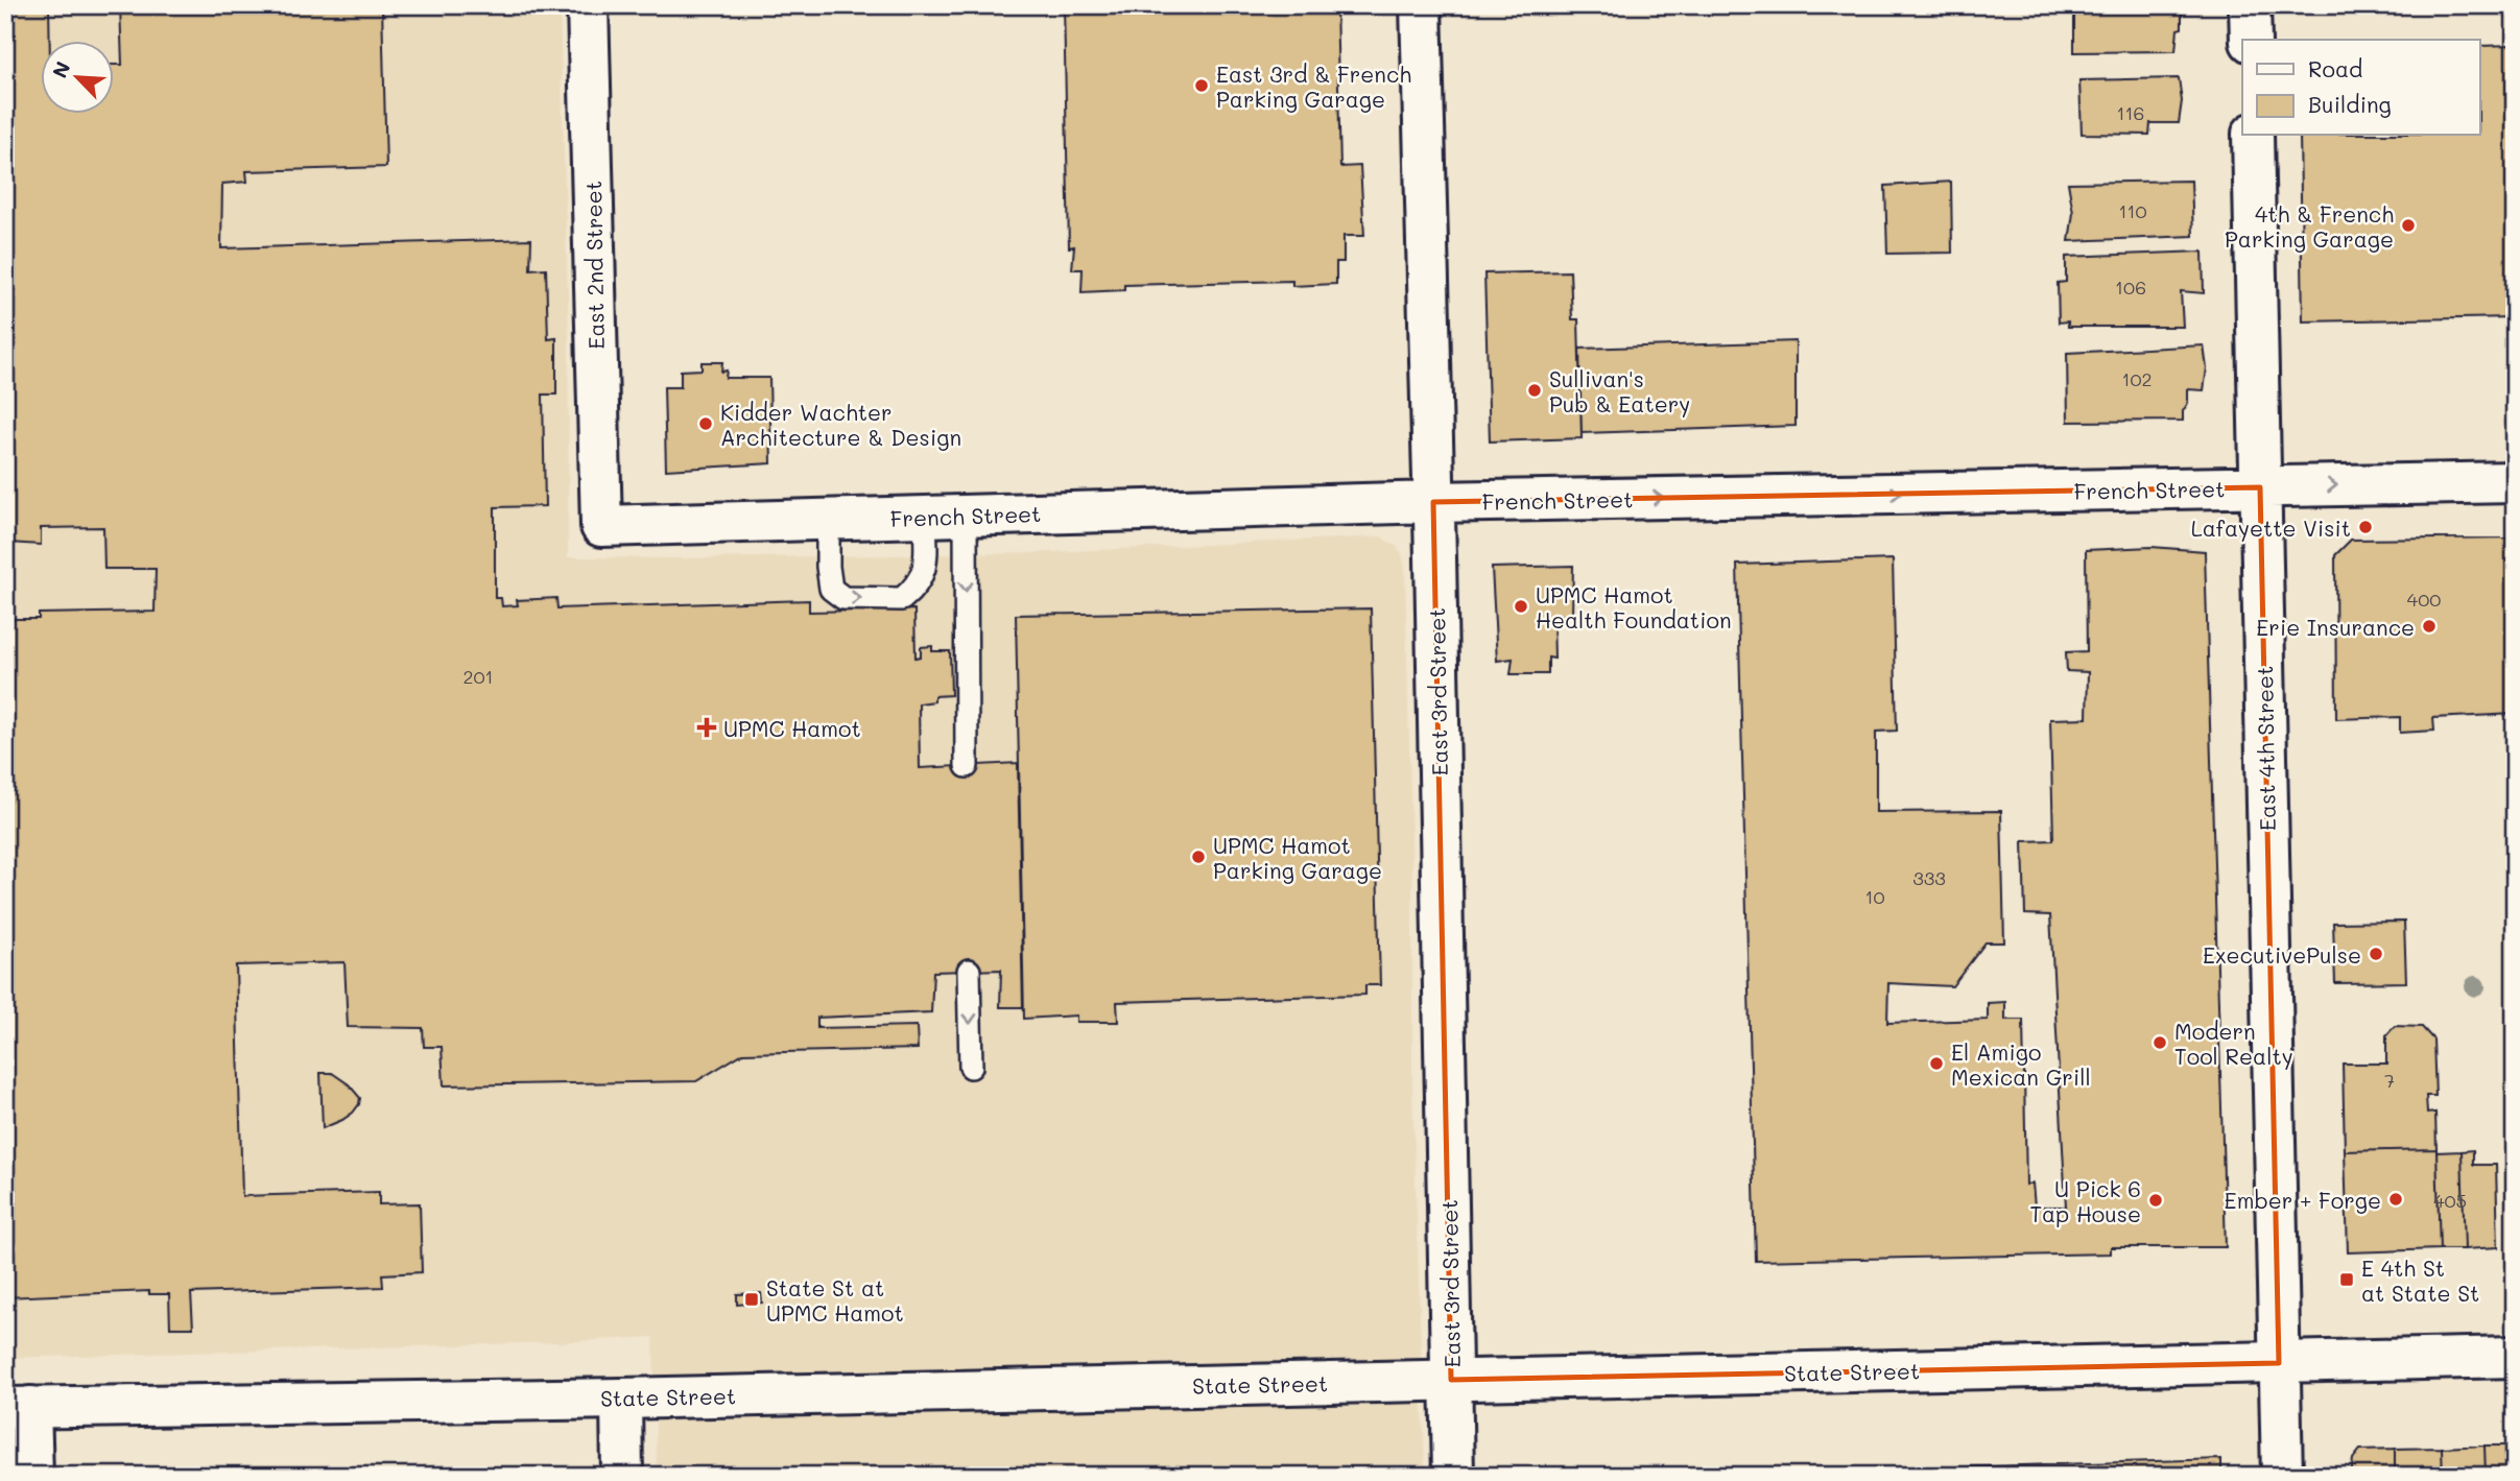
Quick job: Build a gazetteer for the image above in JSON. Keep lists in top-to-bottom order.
{
  "streets": {
    "street": [
      "East 2nd Street",
      "French Street",
      "East 3rd Street",
      "East 4th Street",
      "State Street"
    ]
  },
  "crossings": [
    ["East 2nd Street", "French Street"],
    ["French Street", "East 3rd Street"],
    ["French Street", "East 4th Street"],
    ["East 3rd Street", "State Street"],
    ["East 4th Street", "State Street"]
  ],
  "one_way": ["French Street"],
  "places": {
    "other": [
      "East 3rd & French Parking Garage",
      "4th & French Parking Garage",
      "Sullivan's Pub & Eatery",
      "Kidder Wachter Architecture & Design",
      "Lafayette Visit",
      "UPMC Hamot Health Foundation",
      "Erie Insurance",
      "UPMC Hamot Parking Garage",
      "ExecutivePulse",
      "Modern Tool Realty",
      "El Amigo Mexican Grill",
      "Ember + Forge",
      "U Pick 6 Tap House"
    ],
    "health": ["UPMC Hamot"],
    "transit": ["E 4th St at State St", "State St at UPMC Hamot"]
  },
  "house_numbers": [
    "116",
    "110",
    "106",
    "102",
    "400",
    "201",
    "333",
    "10",
    "7",
    "405"
  ],
  "legend": ["Road", "Building"],
  "north": "top left"
}
